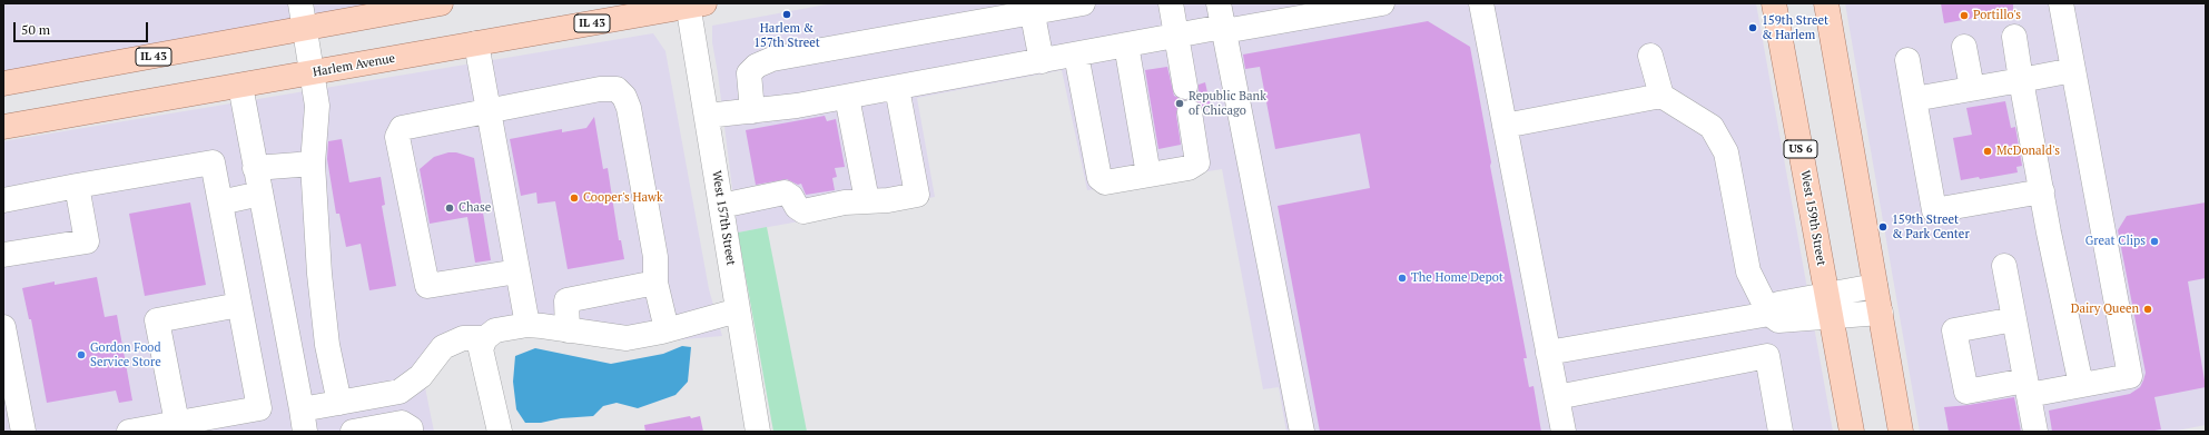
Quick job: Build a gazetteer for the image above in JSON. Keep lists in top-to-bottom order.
{
  "streets": {
    "main road": [
      "IL 43",
      "Harlem Avenue",
      "US 6",
      "West 159th Street"
    ],
    "street": ["West 157th Street"]
  },
  "crossings": [
    ["Harlem Avenue", "West 157th Street"]
  ],
  "places": [
    "Harlem & 157th Street",
    "Portillo's",
    "159th Street & Harlem",
    "Republic Bank of Chicago",
    "McDonald's",
    "Cooper's Hawk",
    "Chase",
    "159th Street & Park Center",
    "Great Clips",
    "The Home Depot",
    "Dairy Queen",
    "Gordon Food Service Store"
  ],
  "scale_bar": "50 m"
}
